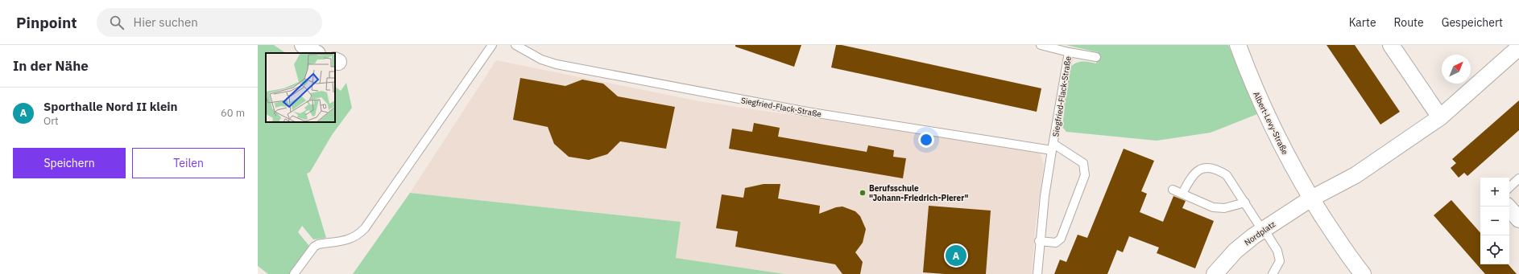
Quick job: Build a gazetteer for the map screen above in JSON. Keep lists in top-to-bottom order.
{
  "streets": {
    "street": ["Albert-Levy-Straße", "Nordplatz"],
    "lane": ["Siegfried-Flack-Straße"]
  },
  "crossings": [
    ["Albert-Levy-Straße", "Nordplatz"]
  ],
  "places": ["Berufsschule \"Johann-Friedrich-Pierer\""],
  "north": "top right",
  "page": {
    "header": "Pinpoint",
    "search": "Hier suchen",
    "nav": ["Karte", "Route", "Gespeichert"],
    "heading": "In der Nähe",
    "list": [
      {
        "mark": "A",
        "name": "Sporthalle Nord II klein",
        "note": "Ort",
        "value": "60 m"
      }
    ],
    "buttons": ["Speichern", "Teilen"],
    "map_buttons": ["+", "−"],
    "pins": "A"
  }
}
